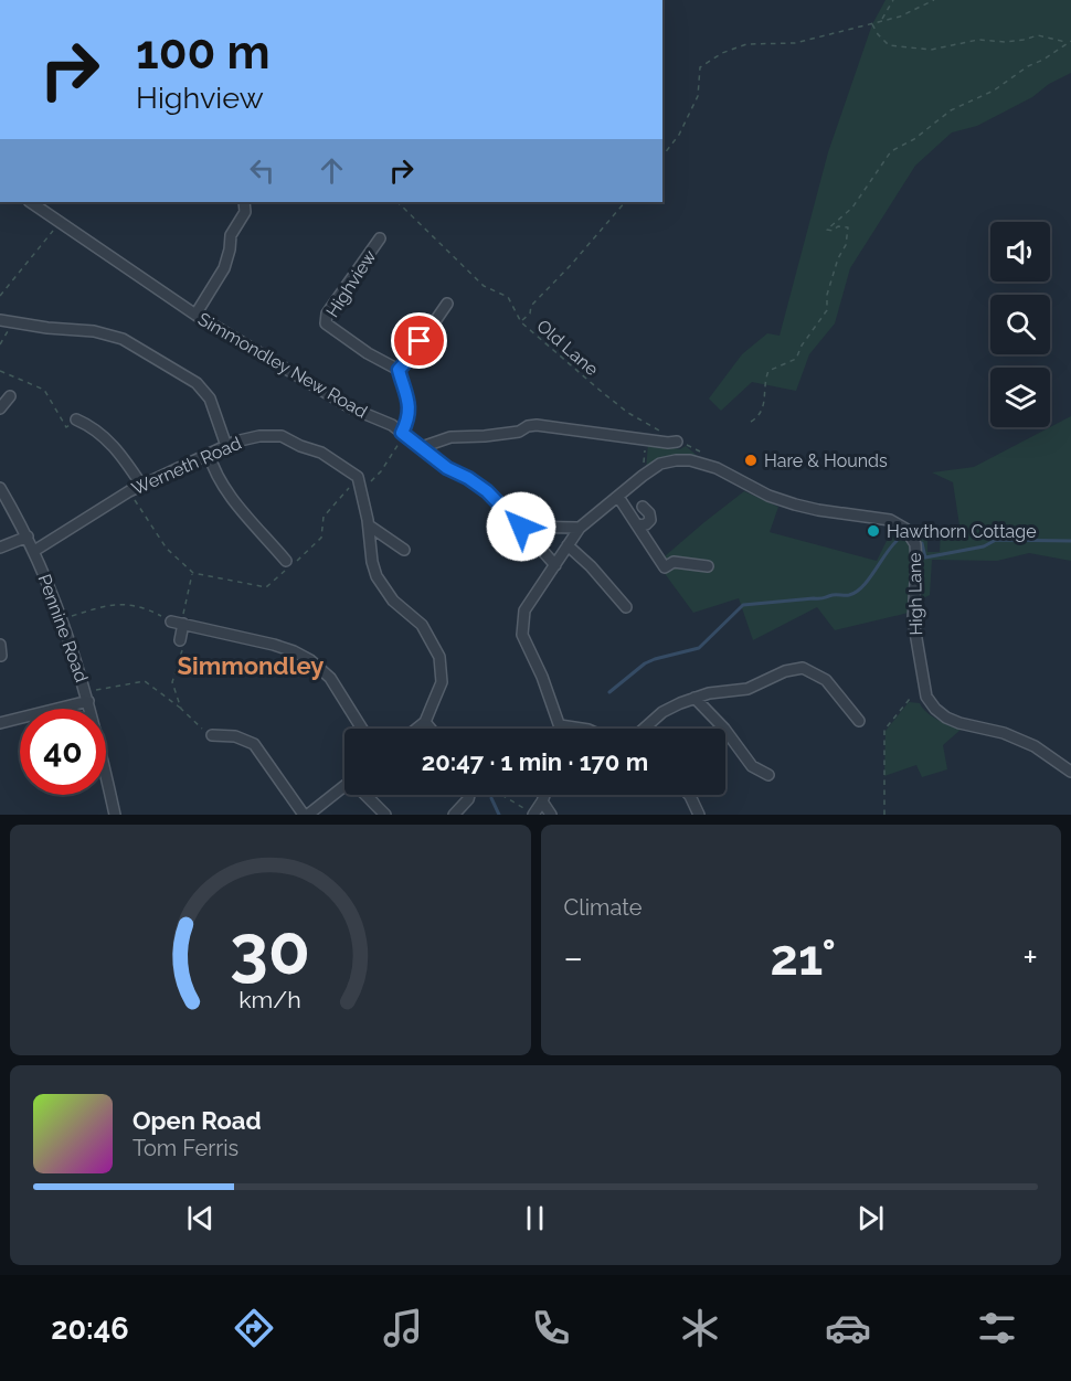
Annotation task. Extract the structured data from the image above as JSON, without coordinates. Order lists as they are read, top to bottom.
{
  "streets": {
    "street": [
      "Highview",
      "Simmondley New Road",
      "Werneth Road",
      "High Lane",
      "Pennine Road"
    ],
    "path": ["Old Lane"]
  },
  "crossings": [
    ["Simmondley New Road", "High Lane"],
    ["Werneth Road", "Pennine Road"]
  ],
  "districts": ["Simmondley"],
  "places": ["Hare & Hounds", "Hawthorn Cottage"],
  "page": {
    "turn": ["100 m", "Highview"],
    "limit": "40",
    "trip": "20:47 · 1 min · 170 m",
    "tile": "Climate",
    "heat": ["−", "21°", "+"],
    "song": ["Open Road", "Tom Ferris"],
    "tabs": "20:46",
    "gauge": ["30", "km/h"]
  }
}
